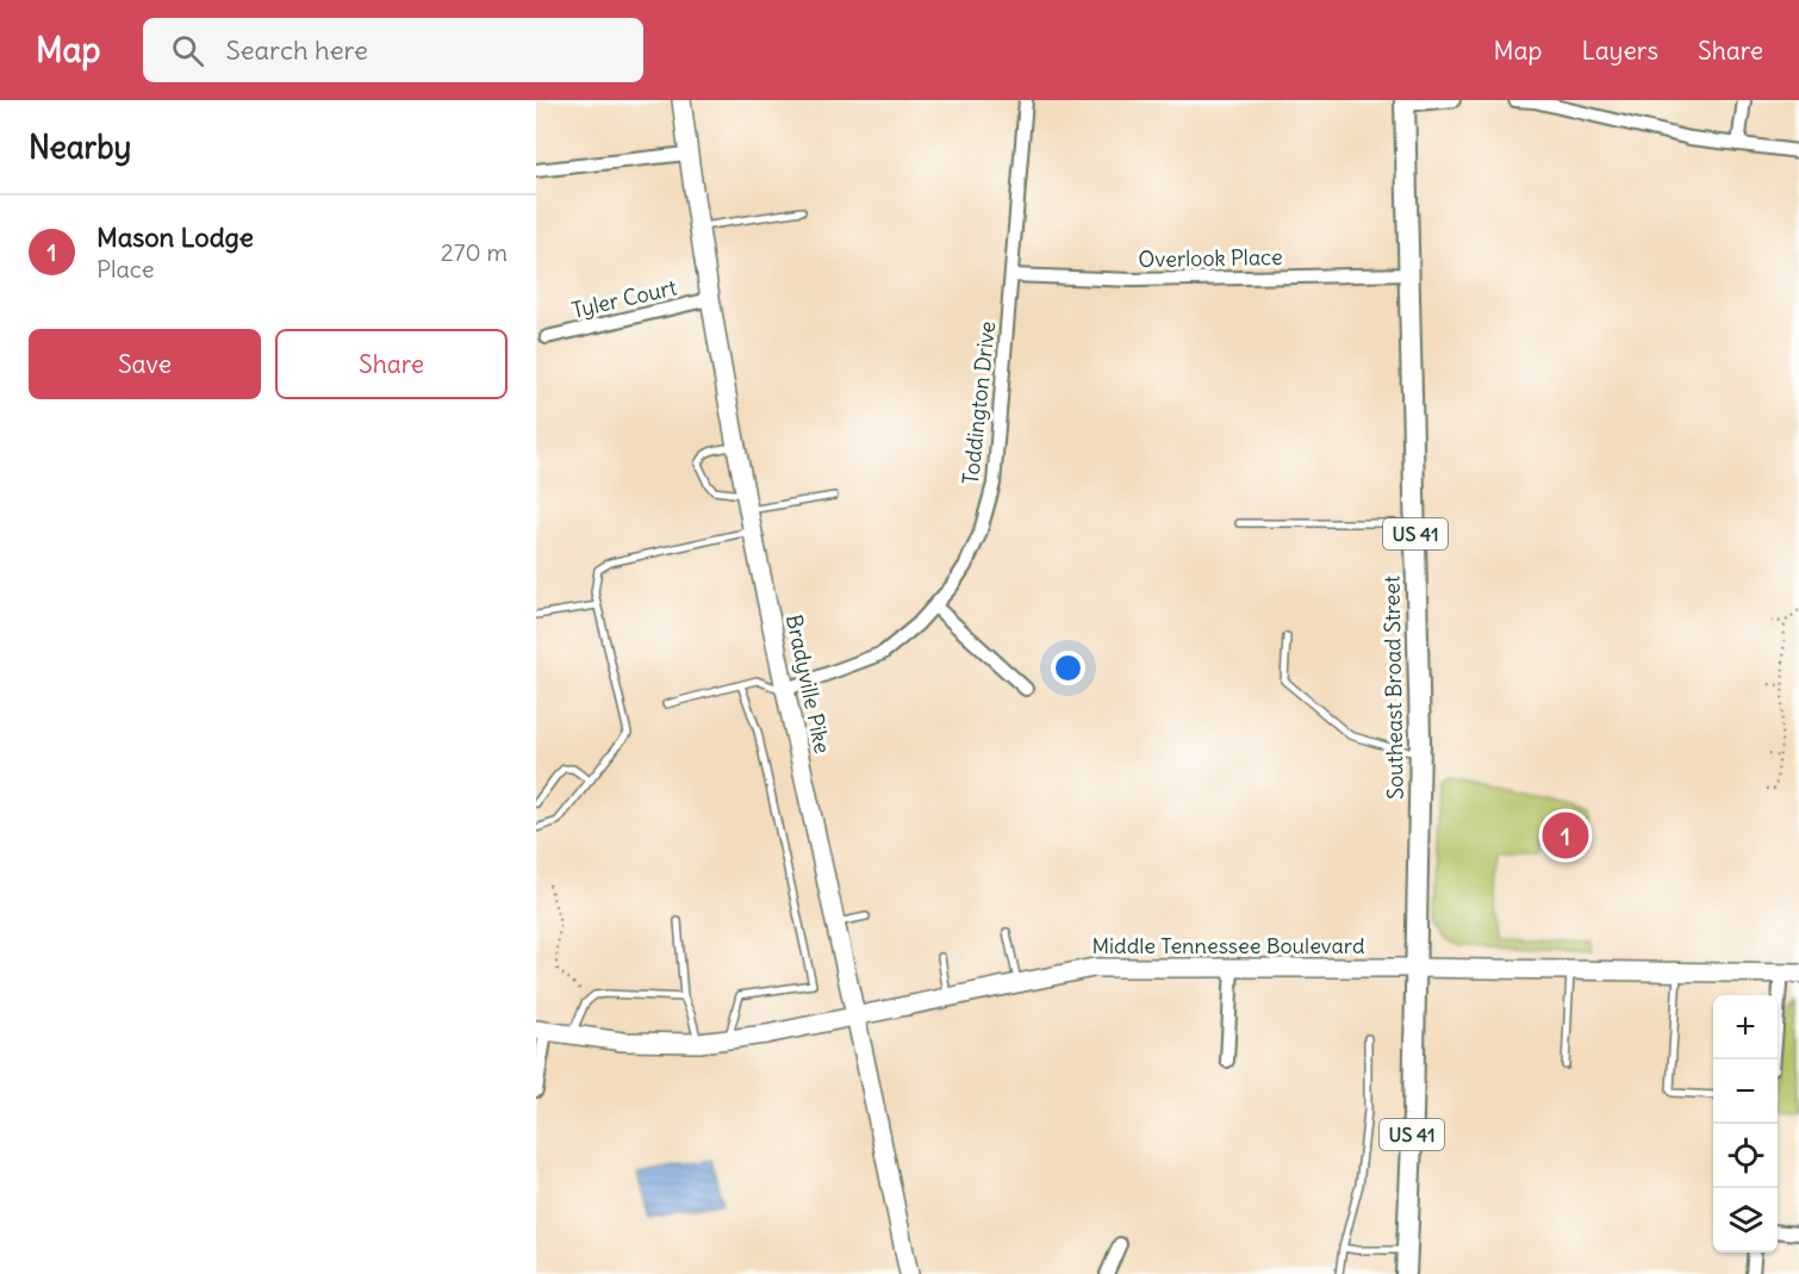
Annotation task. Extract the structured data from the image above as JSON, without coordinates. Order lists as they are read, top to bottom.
{
  "streets": {
    "main road": [
      "US 41",
      "Bradyville Pike",
      "Southeast Broad Street",
      "Middle Tennessee Boulevard"
    ],
    "street": ["Overlook Place", "Tyler Court", "Toddington Drive"]
  },
  "crossings": [
    ["Overlook Place", "Toddington Drive"],
    ["Overlook Place", "Southeast Broad Street"],
    ["Tyler Court", "Bradyville Pike"],
    ["Toddington Drive", "Bradyville Pike"],
    ["Bradyville Pike", "Middle Tennessee Boulevard"],
    ["Southeast Broad Street", "Middle Tennessee Boulevard"]
  ],
  "page": {
    "header": "Map",
    "search": "Search here",
    "nav": ["Map", "Layers", "Share"],
    "heading": "Nearby",
    "list": [
      {
        "mark": "1",
        "name": "Mason Lodge",
        "note": "Place",
        "value": "270 m"
      }
    ],
    "buttons": ["Save", "Share"],
    "pins": "1",
    "map_buttons": ["+", "−"]
  }
}
